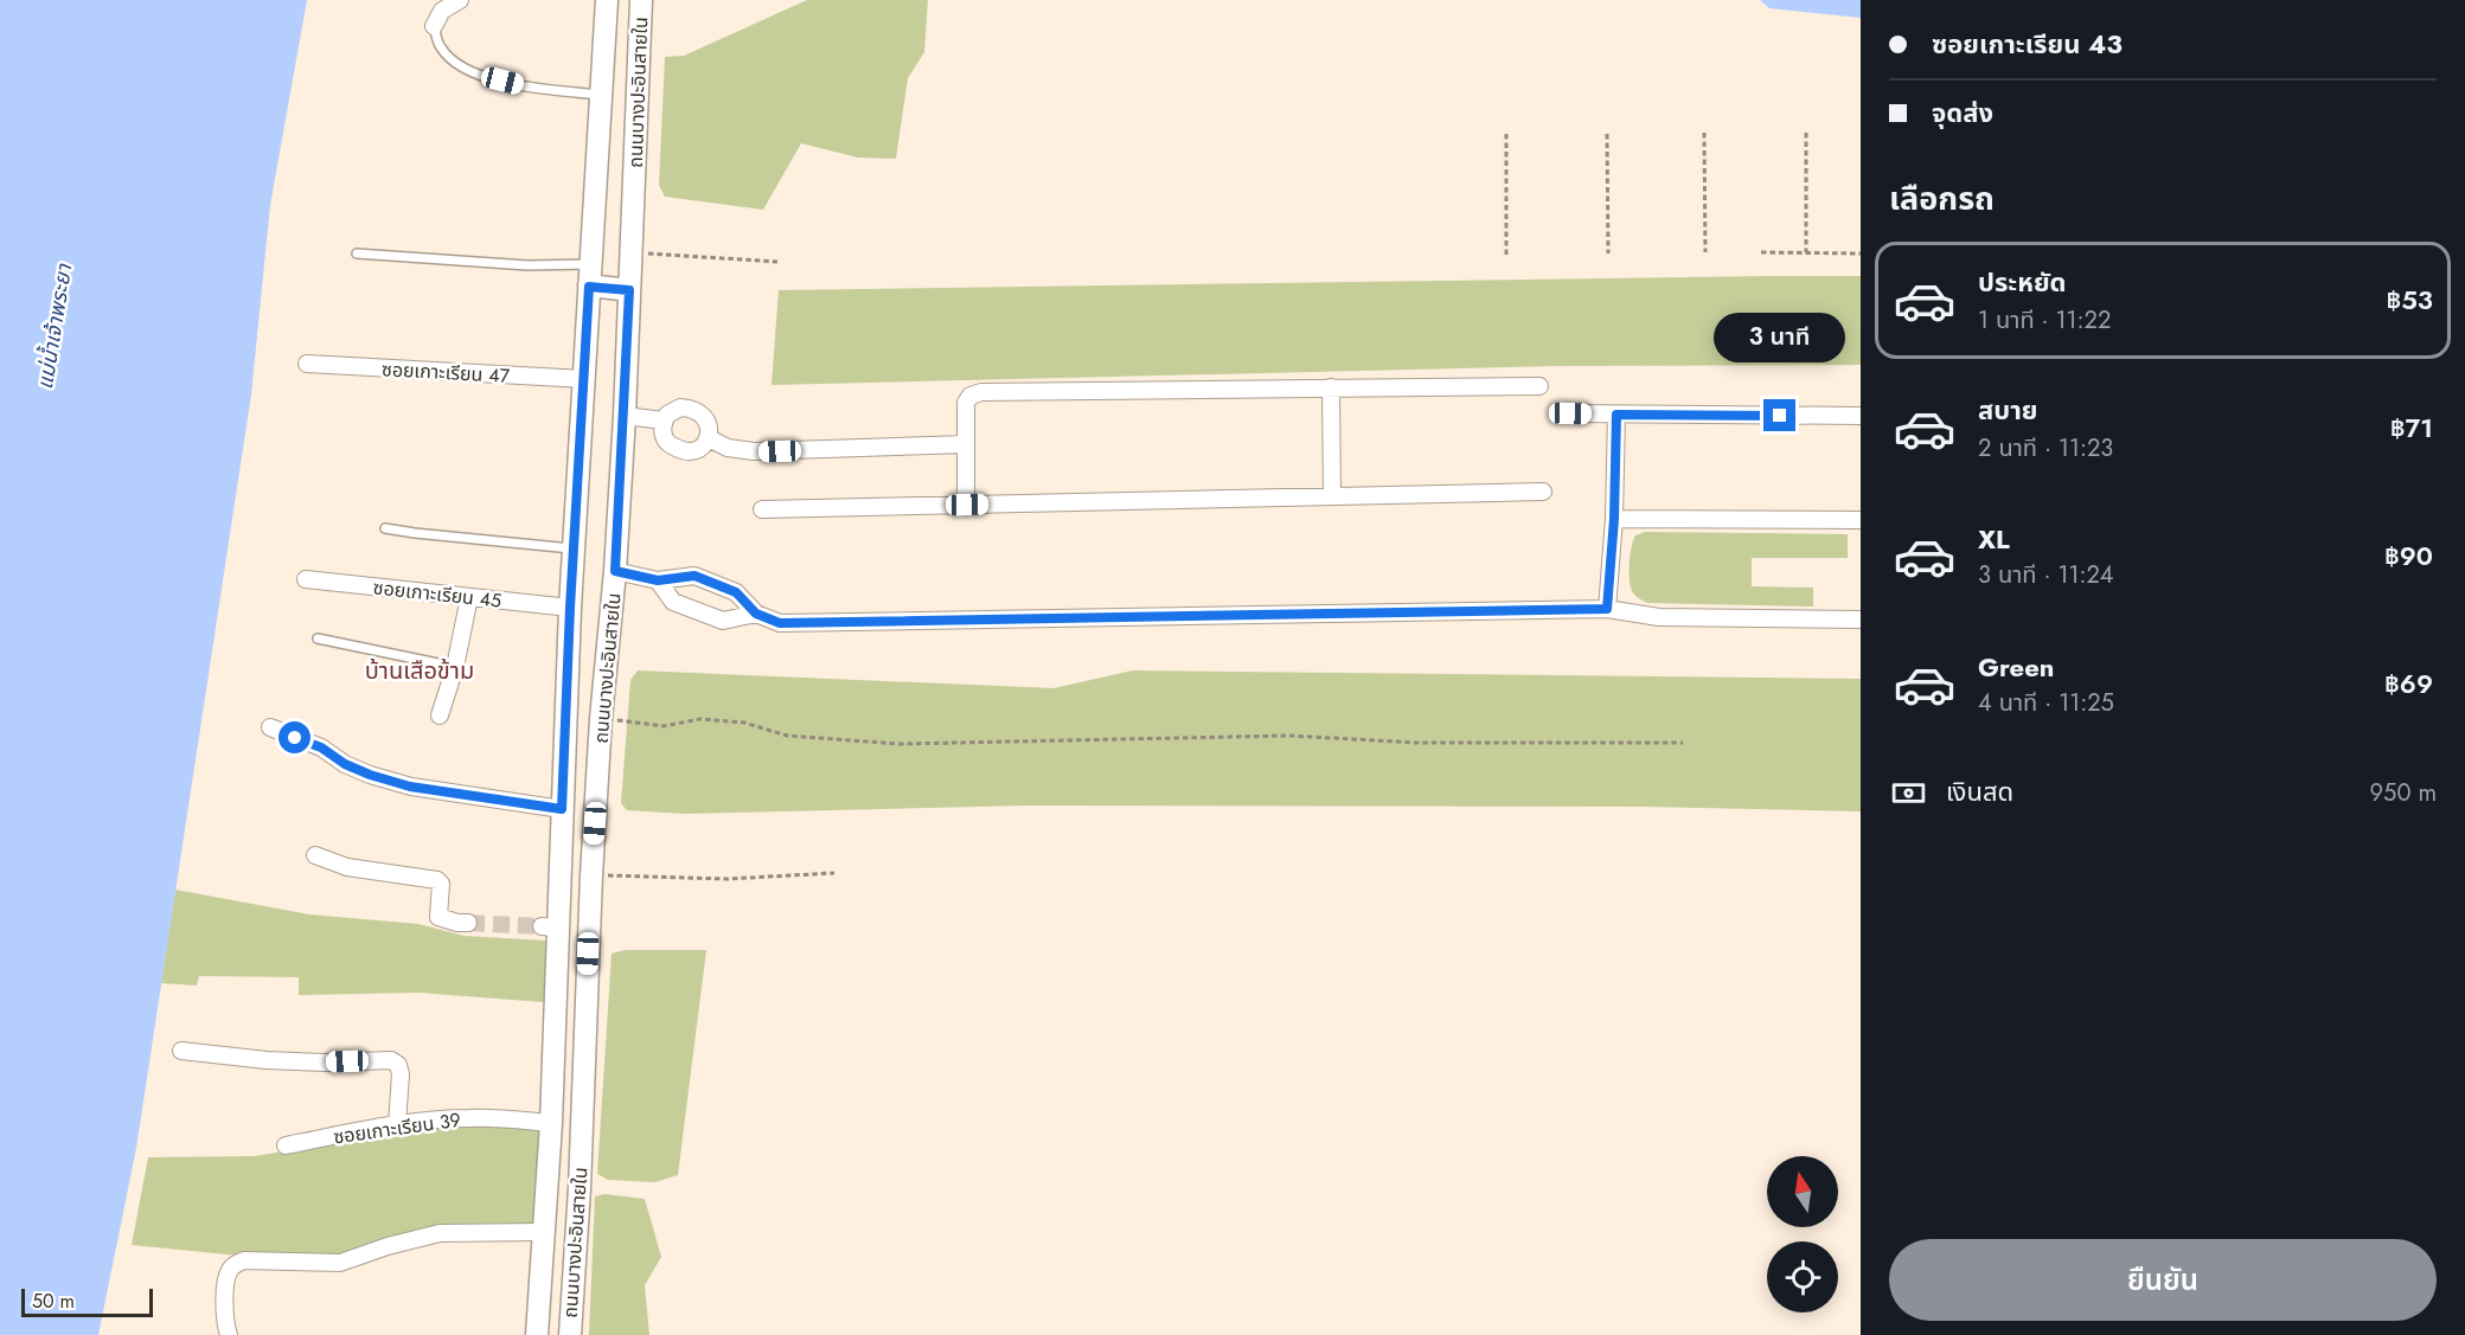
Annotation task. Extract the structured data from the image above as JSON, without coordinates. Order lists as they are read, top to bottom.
{
  "streets": {
    "main road": ["ถนนบางปะอินสายใน"],
    "street": ["ซอยเกาะเรียน 47", "ซอยเกาะเรียน 45", "ซอยเกาะเรียน 39"]
  },
  "crossings": [
    ["ถนนบางปะอินสายใน", "ซอยเกาะเรียน 47"],
    ["ถนนบางปะอินสายใน", "ซอยเกาะเรียน 45"],
    ["ถนนบางปะอินสายใน", "ซอยเกาะเรียน 39"]
  ],
  "districts": ["บ้านเสือข้าม"],
  "water": ["แม่น้ำเจ้าพระยา"],
  "scale_bar": "50 m",
  "north": "top",
  "page": {
    "banner": ["ซอยเกาะเรียน 43", "จุดส่ง"],
    "heading": "เลือกรถ",
    "list": [
      {
        "name": "ประหยัด",
        "note": "1 นาที · 11:22",
        "value": "฿53"
      },
      {
        "name": "สบาย",
        "note": "2 นาที · 11:23",
        "value": "฿71"
      },
      {
        "name": "XL",
        "note": "3 นาที · 11:24",
        "value": "฿90"
      },
      {
        "name": "Green",
        "note": "4 นาที · 11:25",
        "value": "฿69"
      }
    ],
    "bubble": "3 นาที",
    "pay": ["เงินสด", "950 m"],
    "buttons": "ยืนยัน",
    "scale": "50 m"
  }
}
